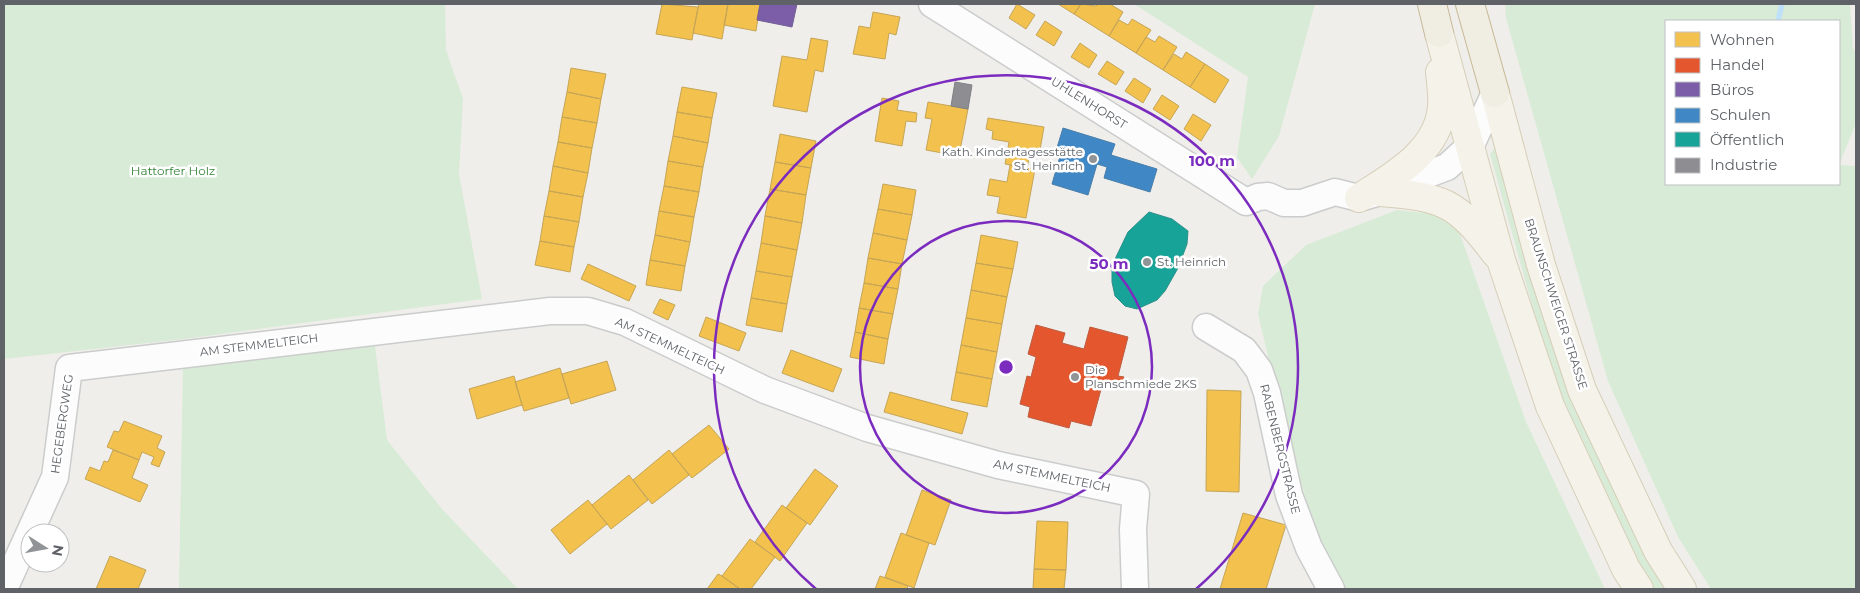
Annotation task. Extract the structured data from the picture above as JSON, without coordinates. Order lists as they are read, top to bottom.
{
  "streets": {
    "highway": ["BRAUNSCHWEIGER STRASSE"],
    "street": [
      "UHLENHORST",
      "AM STEMMELTEICH",
      "HEGEBERGWEG",
      "RABENBERGSTRASSE"
    ]
  },
  "crossings": [
    ["AM STEMMELTEICH", "HEGEBERGWEG"]
  ],
  "parks": ["Hattorfer Holz"],
  "places": ["Kath. Kindertagesstätte St. Heinrich", "St. Heinrich", "Die Planschmiede 2KS"],
  "legend": [
    "Wohnen",
    "Handel",
    "Büros",
    "Schulen",
    "Öffentlich",
    "Industrie"
  ],
  "north": "right",
  "rings": ["100 m", "50 m"]
}
